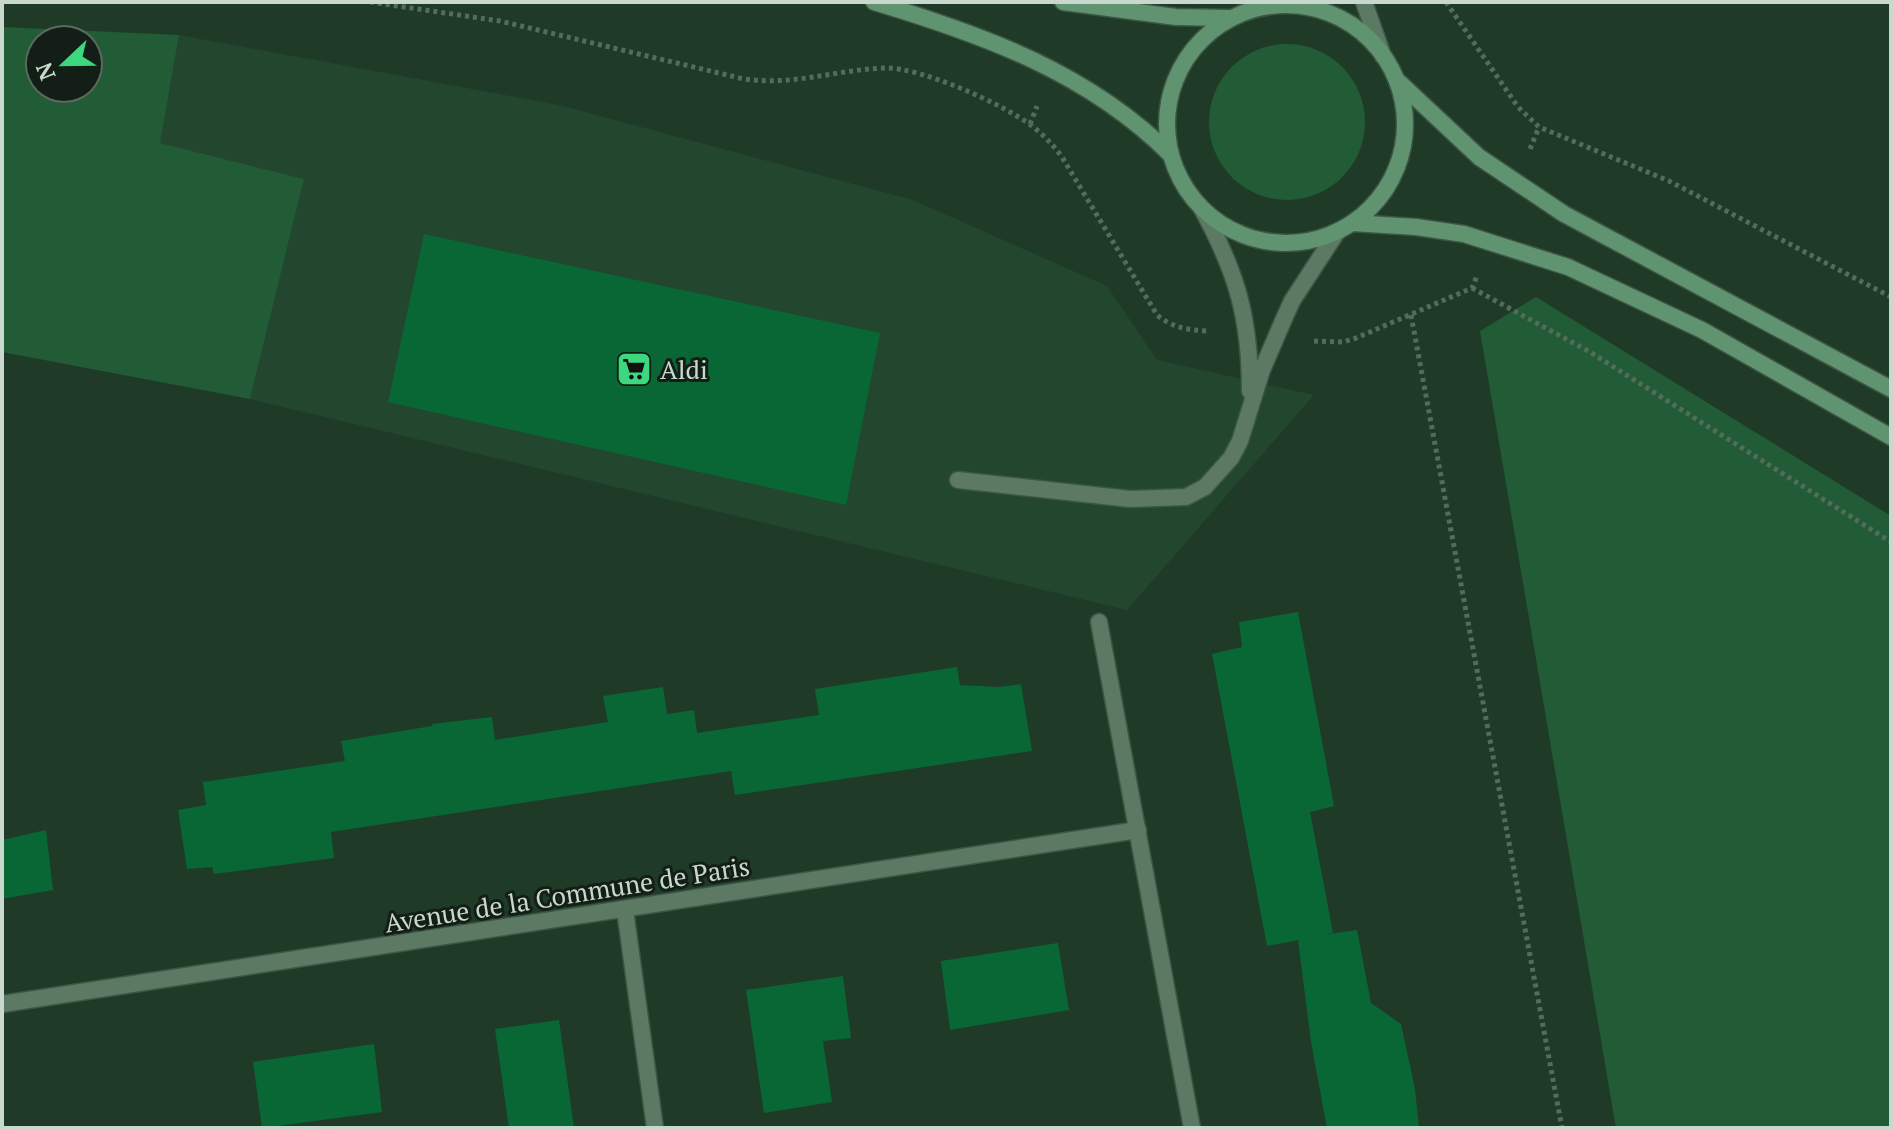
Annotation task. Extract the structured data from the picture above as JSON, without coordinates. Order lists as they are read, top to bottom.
{
  "streets": {
    "street": ["Avenue de la Commune de Paris"]
  },
  "places": {
    "supermarket": ["Aldi"]
  },
  "north": "left"
}
